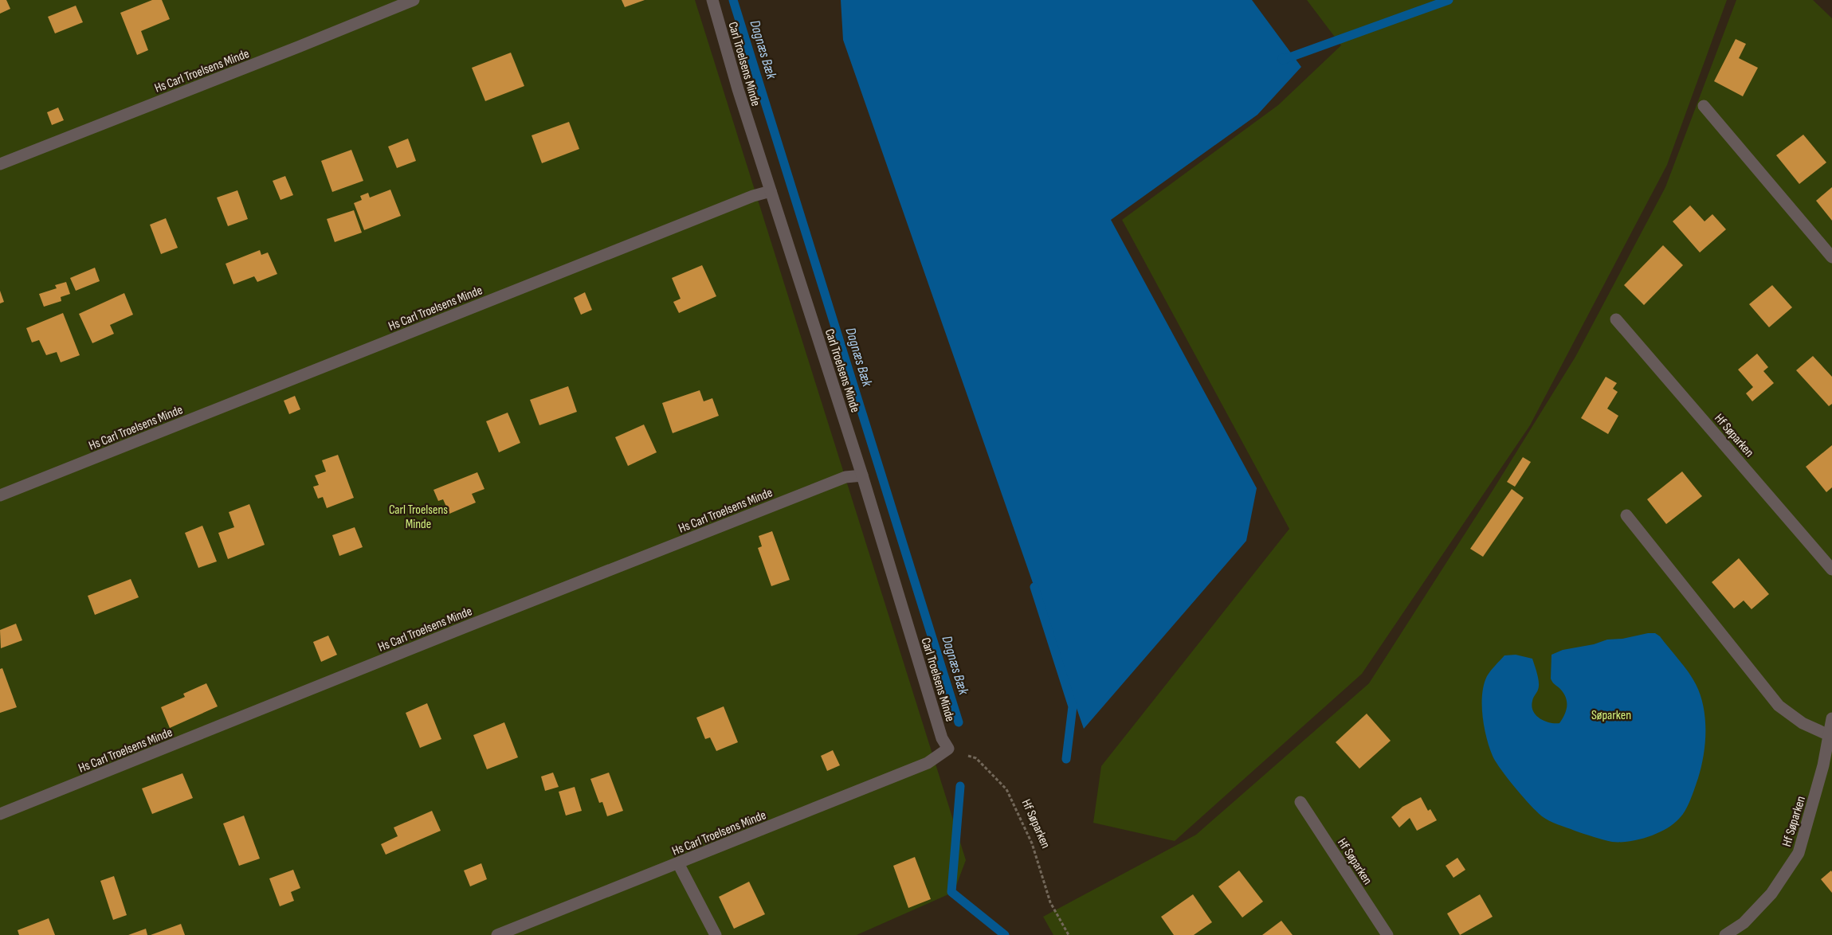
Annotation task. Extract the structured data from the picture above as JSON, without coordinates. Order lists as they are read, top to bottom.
{
  "streets": {
    "lane": ["Carl Troelsens Minde", "Hs Carl Troelsens Minde", "Hf Søparken"]
  },
  "crossings": [
    ["Carl Troelsens Minde", "Hs Carl Troelsens Minde"],
    ["Carl Troelsens Minde", "Hf Søparken"],
    ["Hs Carl Troelsens Minde", "Hf Søparken"]
  ],
  "water": ["Dagnæs Bæk"],
  "parks": ["Carl Troelsens Minde", "Søparken"]
}
